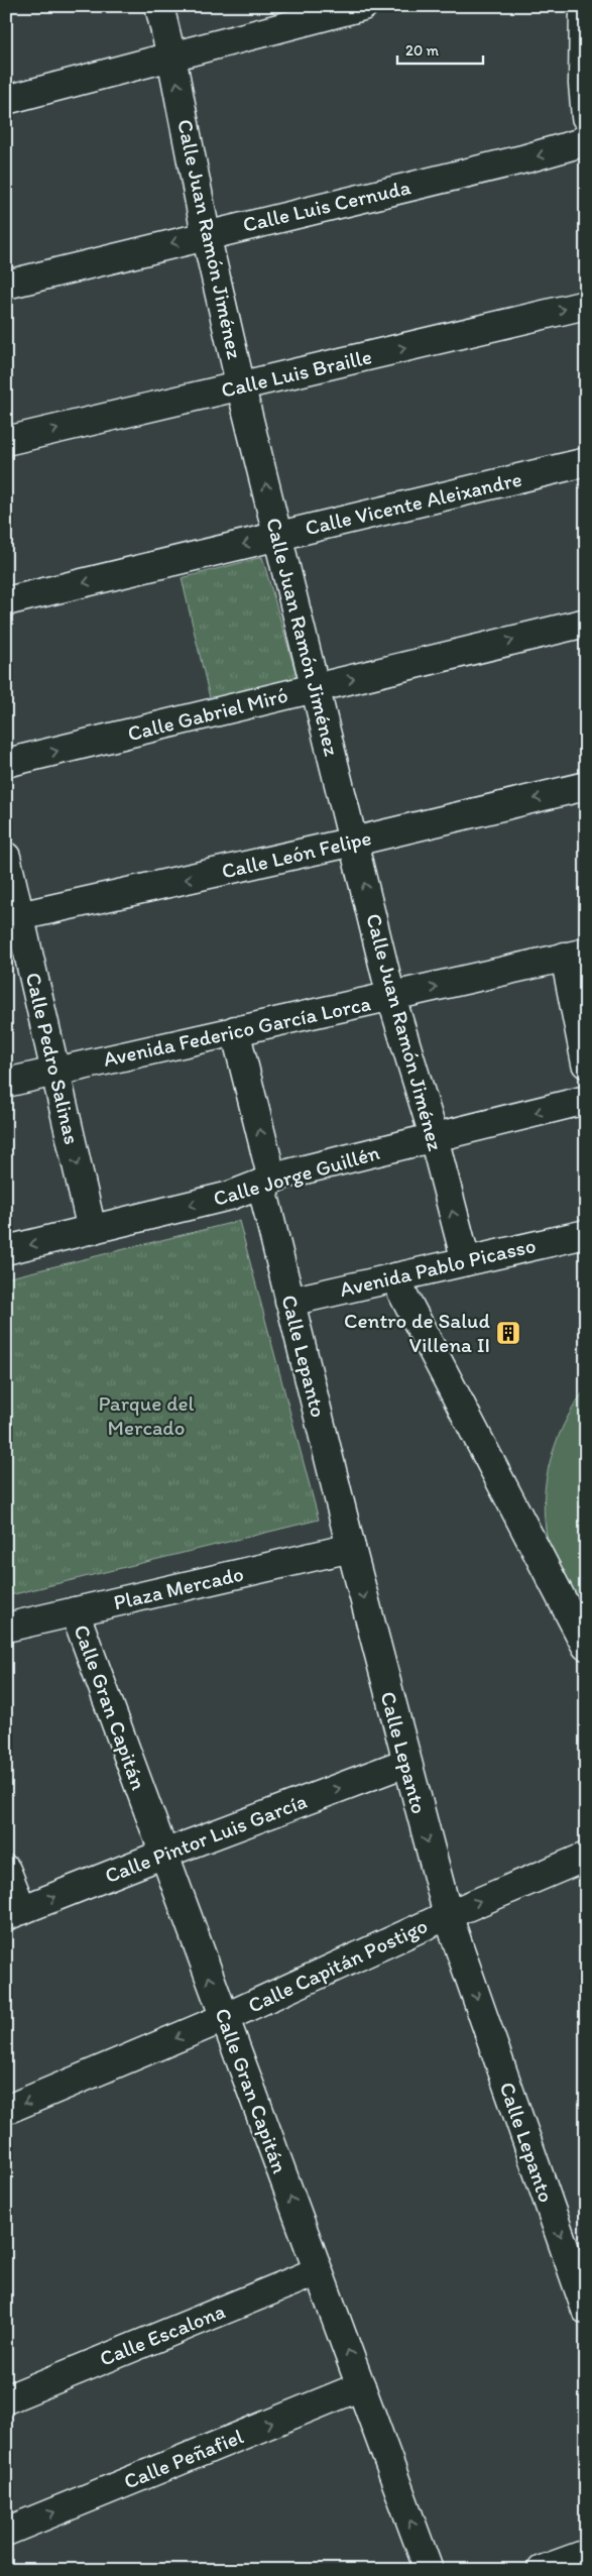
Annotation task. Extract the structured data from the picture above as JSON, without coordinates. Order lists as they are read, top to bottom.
{
  "streets": {
    "street": [
      "Calle Luis Cernuda",
      "Calle Juan Ramón Jiménez",
      "Calle Luis Braille",
      "Calle Vicente Aleixandre",
      "Calle Gabriel Miró",
      "Calle León Felipe",
      "Avenida Federico García Lorca",
      "Calle Pedro Salinas",
      "Calle Jorge Guillén",
      "Avenida Pablo Picasso",
      "Calle Lepanto",
      "Plaza Mercado",
      "Calle Gran Capitán",
      "Calle Pintor Luis García",
      "Calle Capitán Postigo",
      "Calle Escalona",
      "Calle Peñafiel"
    ]
  },
  "crossings": [
    ["Calle Luis Cernuda", "Calle Juan Ramón Jiménez"],
    ["Calle Juan Ramón Jiménez", "Calle Luis Braille"],
    ["Calle Juan Ramón Jiménez", "Calle Vicente Aleixandre"],
    ["Calle Juan Ramón Jiménez", "Calle Gabriel Miró"],
    ["Calle Juan Ramón Jiménez", "Calle León Felipe"],
    ["Calle Juan Ramón Jiménez", "Avenida Federico García Lorca"],
    ["Calle Juan Ramón Jiménez", "Calle Jorge Guillén"],
    ["Calle Juan Ramón Jiménez", "Avenida Pablo Picasso"],
    ["Calle León Felipe", "Calle Pedro Salinas"],
    ["Avenida Federico García Lorca", "Calle Pedro Salinas"],
    ["Avenida Federico García Lorca", "Calle Lepanto"],
    ["Calle Pedro Salinas", "Calle Jorge Guillén"],
    ["Calle Jorge Guillén", "Calle Lepanto"],
    ["Avenida Pablo Picasso", "Calle Lepanto"],
    ["Calle Lepanto", "Plaza Mercado"],
    ["Calle Lepanto", "Calle Pintor Luis García"],
    ["Calle Lepanto", "Calle Capitán Postigo"],
    ["Plaza Mercado", "Calle Gran Capitán"],
    ["Calle Gran Capitán", "Calle Pintor Luis García"],
    ["Calle Gran Capitán", "Calle Capitán Postigo"],
    ["Calle Gran Capitán", "Calle Escalona"],
    ["Calle Gran Capitán", "Calle Peñafiel"]
  ],
  "one_way": [
    "Calle Juan Ramón Jiménez",
    "Calle Luis Braille",
    "Calle Vicente Aleixandre",
    "Calle Gabriel Miró",
    "Calle León Felipe",
    "Calle Pedro Salinas",
    "Calle Jorge Guillén",
    "Calle Gran Capitán",
    "Calle Pintor Luis García",
    "Calle Peñafiel"
  ],
  "parks": ["Parque del Mercado"],
  "places": {
    "building": ["Centro de Salud Villena II"]
  },
  "scale_bar": "20 m"
}
